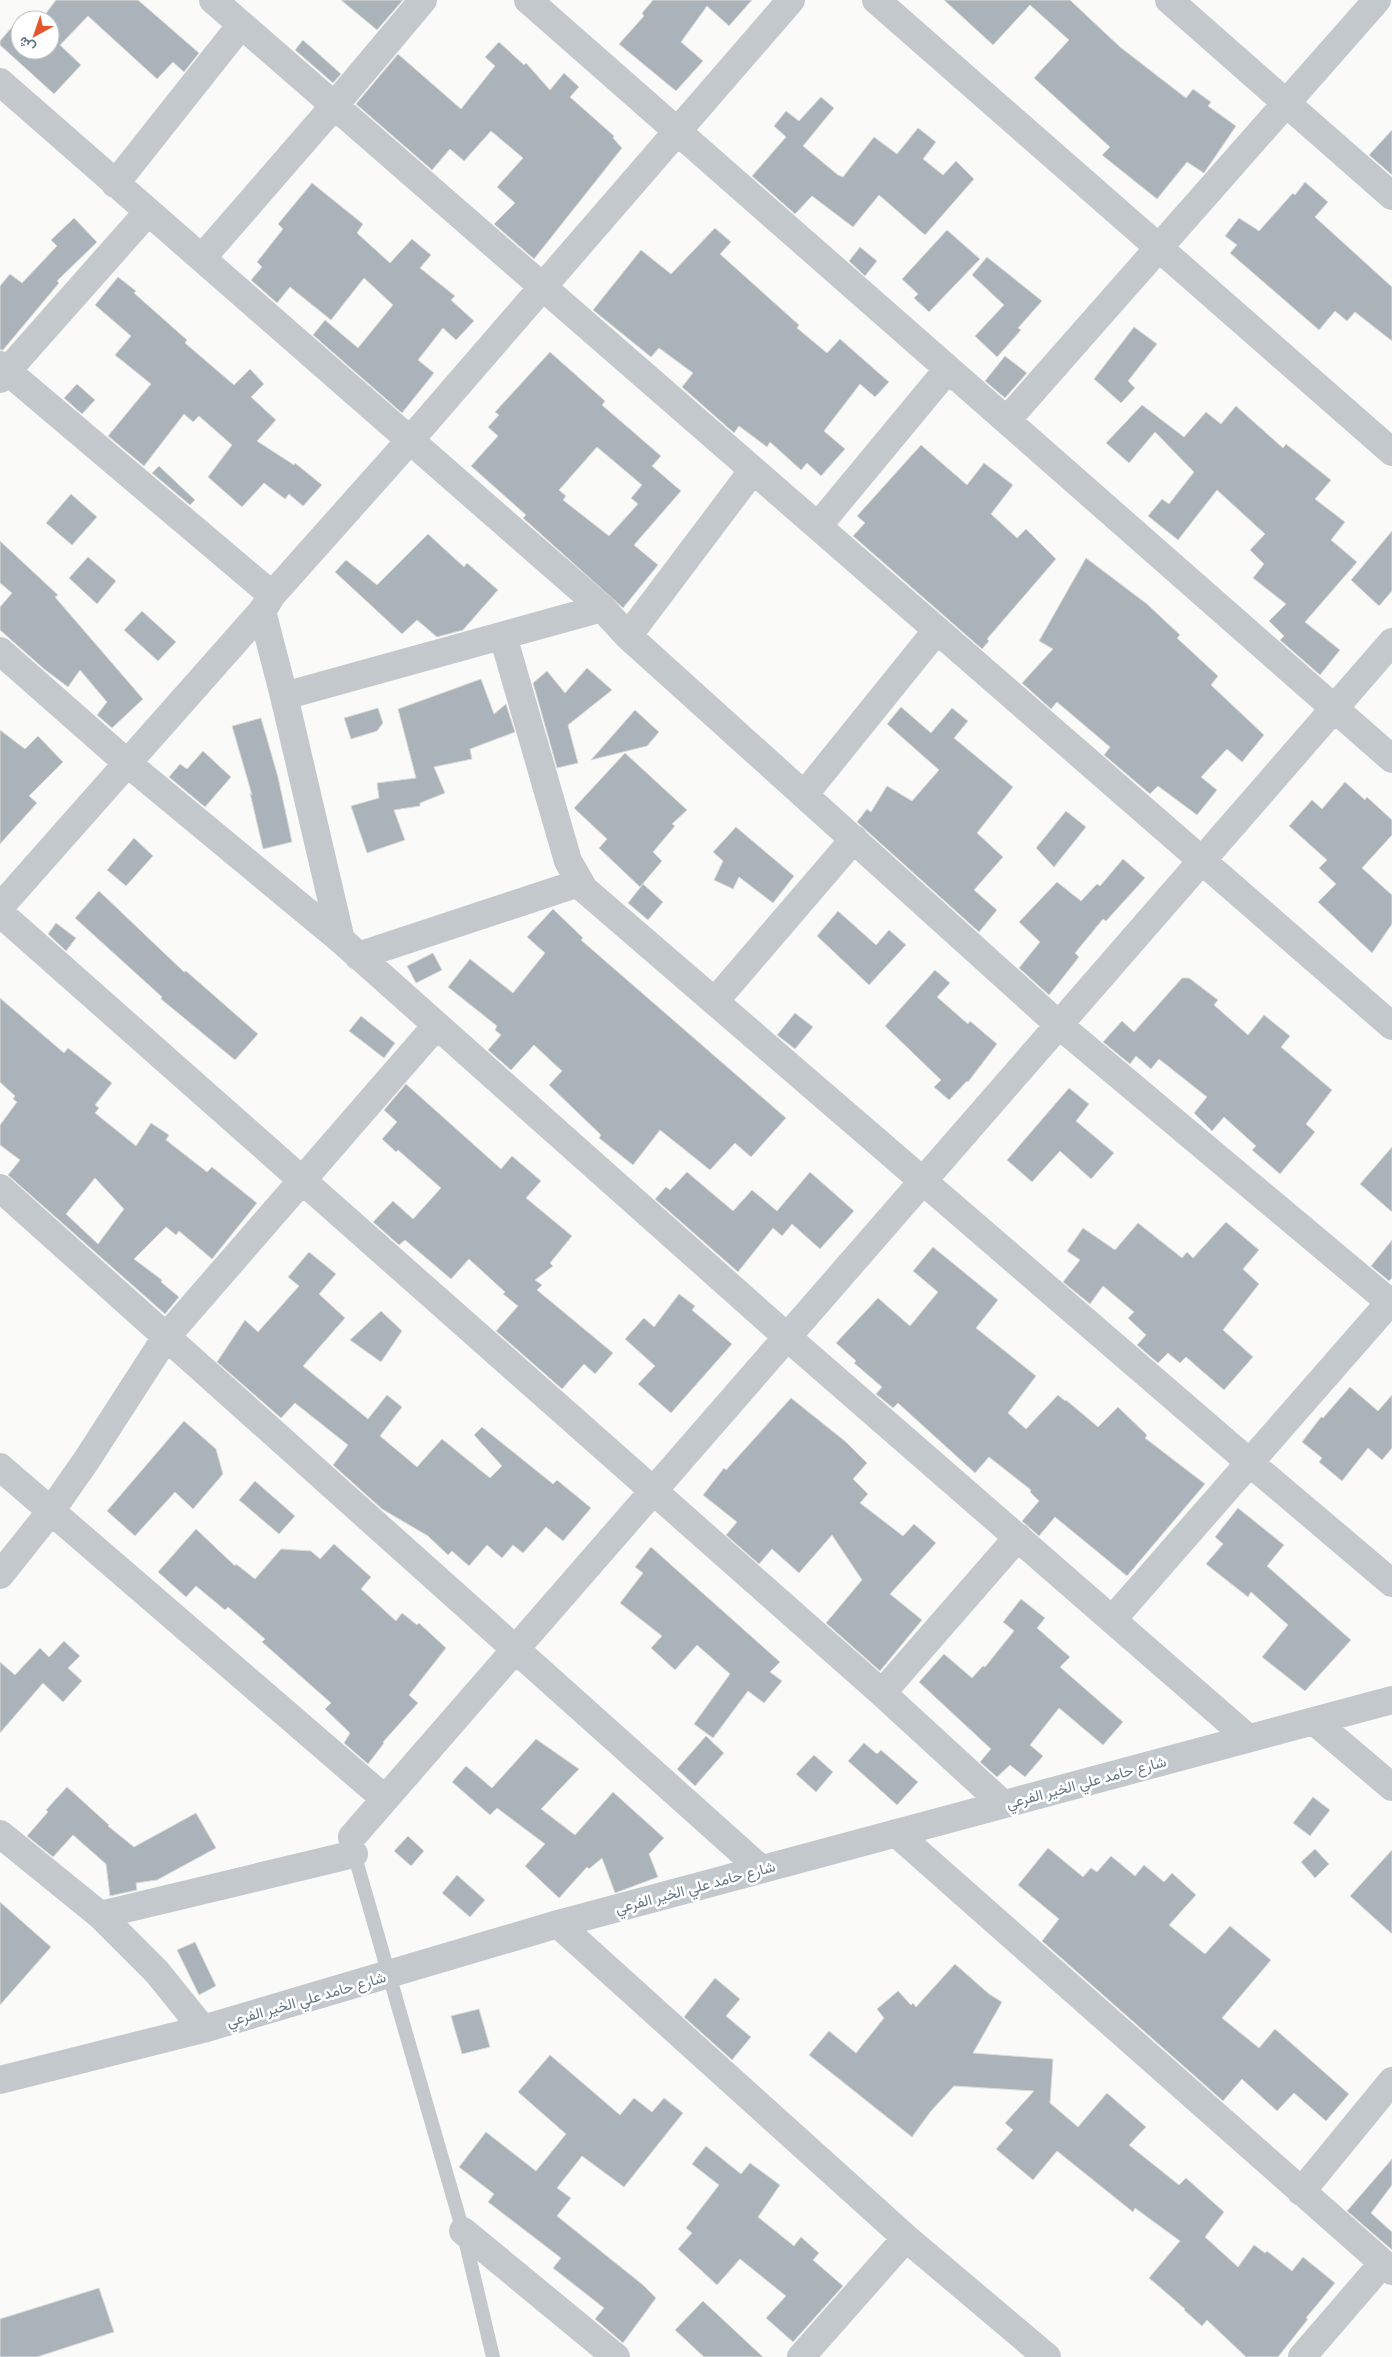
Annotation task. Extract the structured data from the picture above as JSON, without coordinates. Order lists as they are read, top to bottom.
{
  "streets": {
    "street": ["شارع حامد علي الخير الفرعي"]
  },
  "north": "bottom left"
}
